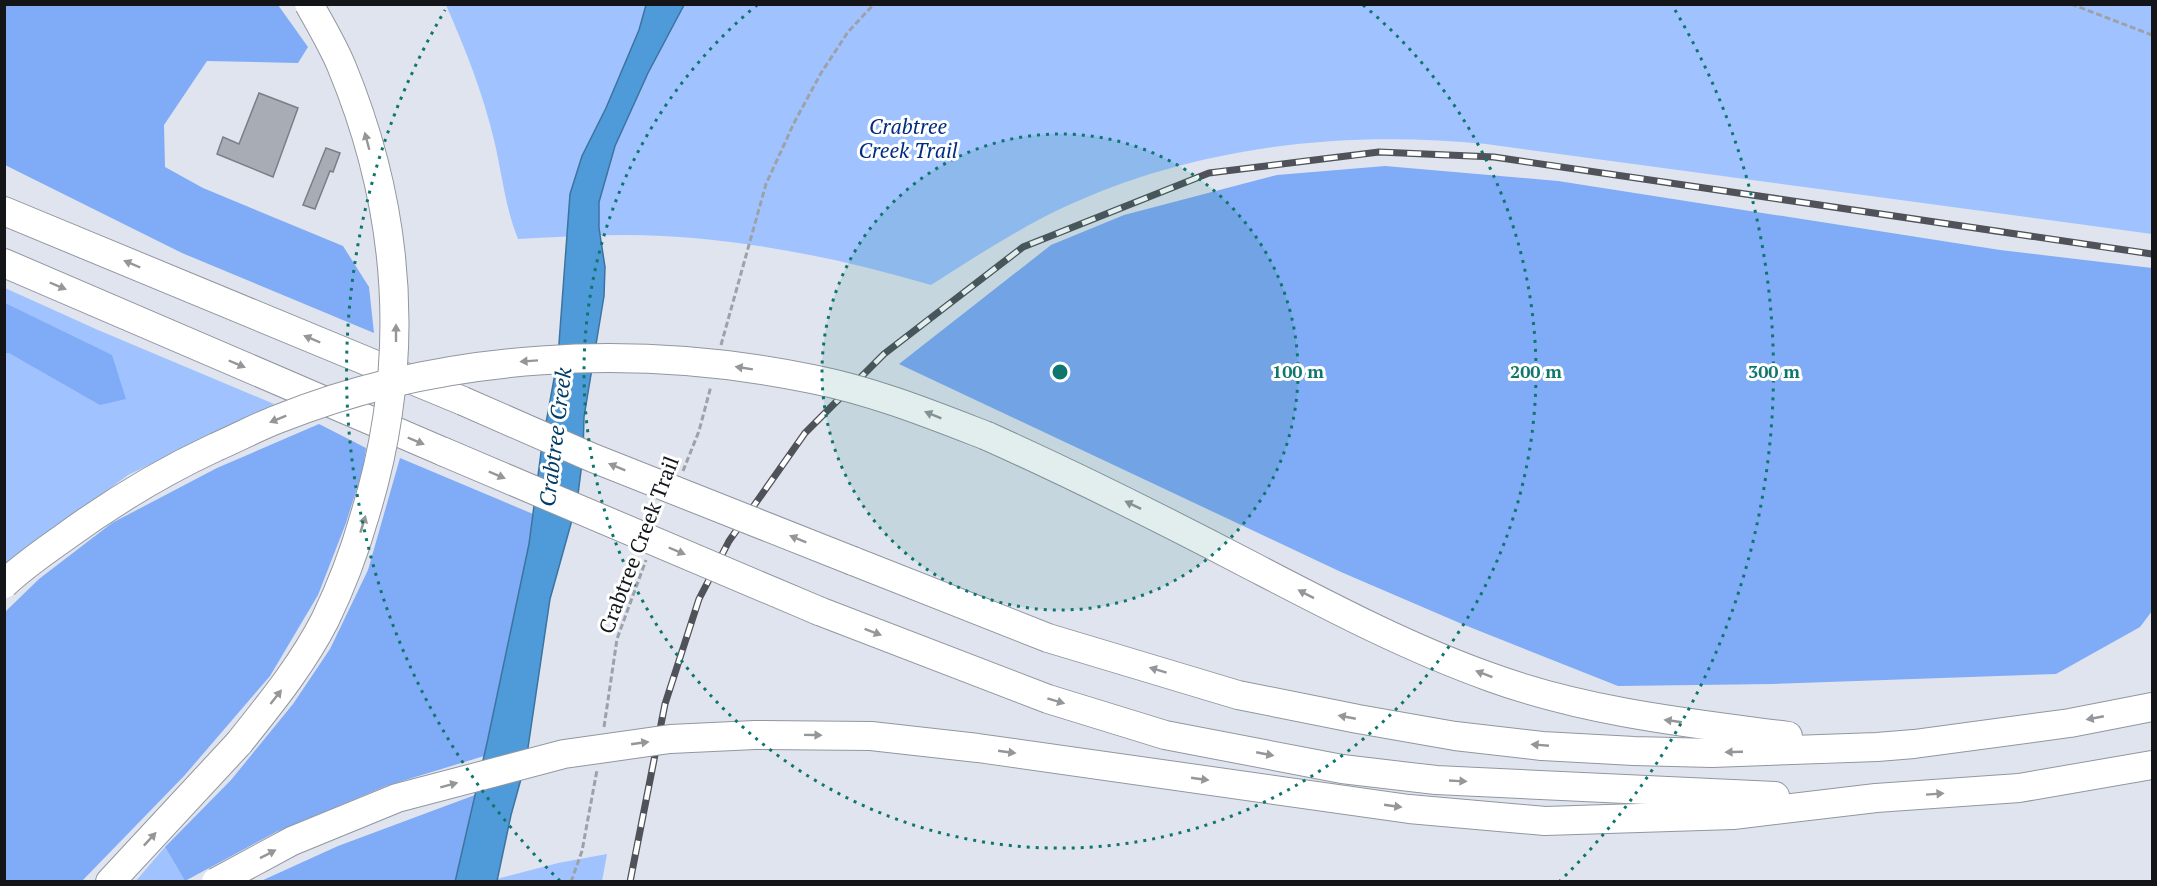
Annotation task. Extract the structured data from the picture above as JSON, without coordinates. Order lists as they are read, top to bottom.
{
  "streets": {
    "path": ["Crabtree Creek Trail"]
  },
  "water": ["Crabtree Creek"],
  "parks": ["Crabtree Creek Trail"],
  "rings": ["100 m", "200 m", "300 m"]
}
